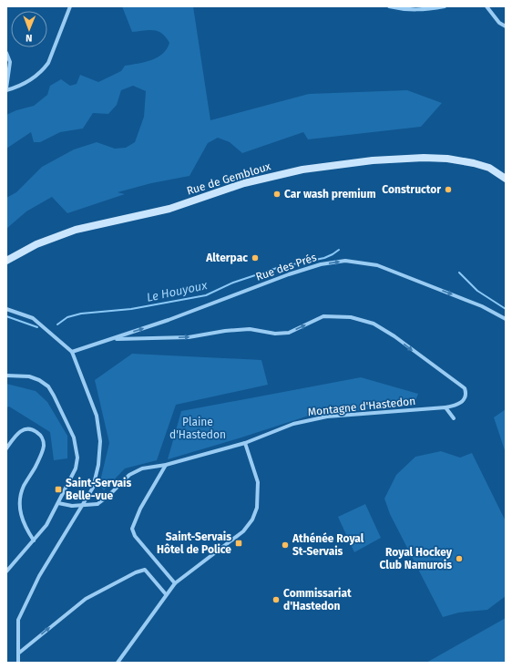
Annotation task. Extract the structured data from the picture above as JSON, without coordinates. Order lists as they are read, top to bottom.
{
  "streets": {
    "main road": ["Rue de Gembloux"],
    "street": ["Rue des Prés", "Montagne d'Hastedon"]
  },
  "crossings": [
    ["Rue des Prés", "Montagne d'Hastedon"]
  ],
  "one_way": ["Rue des Prés", "Montagne d'Hastedon"],
  "water": ["Le Houyoux"],
  "parks": ["Plaine d'Hastedon"],
  "places": {
    "other": [
      "Constructor",
      "Car wash premium",
      "Alterpac",
      "Athénée Royal St-Servais",
      "Royal Hockey Club Namurois",
      "Commissariat d'Hastedon"
    ],
    "transit": ["Saint-Servais Belle-vue", "Saint-Servais Hôtel de Police"]
  },
  "north": "bottom"
}
